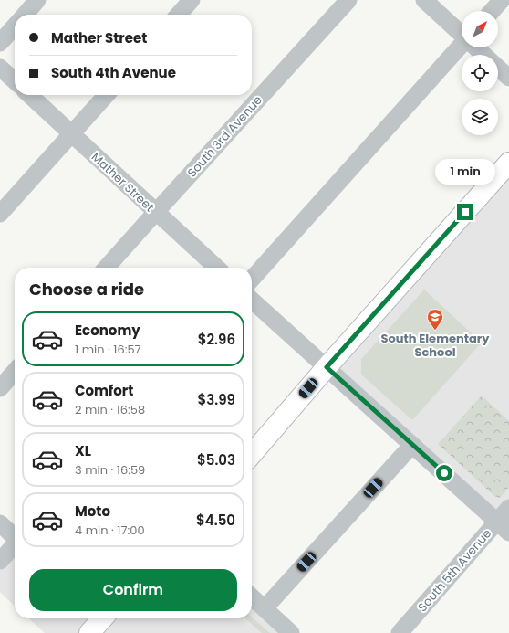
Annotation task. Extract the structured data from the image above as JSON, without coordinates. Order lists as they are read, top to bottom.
{
  "streets": {
    "street": ["South 3rd Avenue", "Mather Street", "South 5th Avenue"]
  },
  "crossings": [
    ["South 3rd Avenue", "Mather Street"]
  ],
  "places": {
    "school or university": ["South Elementary School"]
  },
  "north": "top right",
  "page": {
    "banner": ["Mather Street", "South 4th Avenue"],
    "bubble": "1 min",
    "heading": "Choose a ride",
    "list": [
      {
        "name": "Economy",
        "note": "1 min · 16:57",
        "value": "$2.96"
      },
      {
        "name": "Comfort",
        "note": "2 min · 16:58",
        "value": "$3.99"
      },
      {
        "name": "XL",
        "note": "3 min · 16:59",
        "value": "$5.03"
      },
      {
        "name": "Moto",
        "note": "4 min · 17:00",
        "value": "$4.50"
      }
    ],
    "buttons": "Confirm"
  }
}
